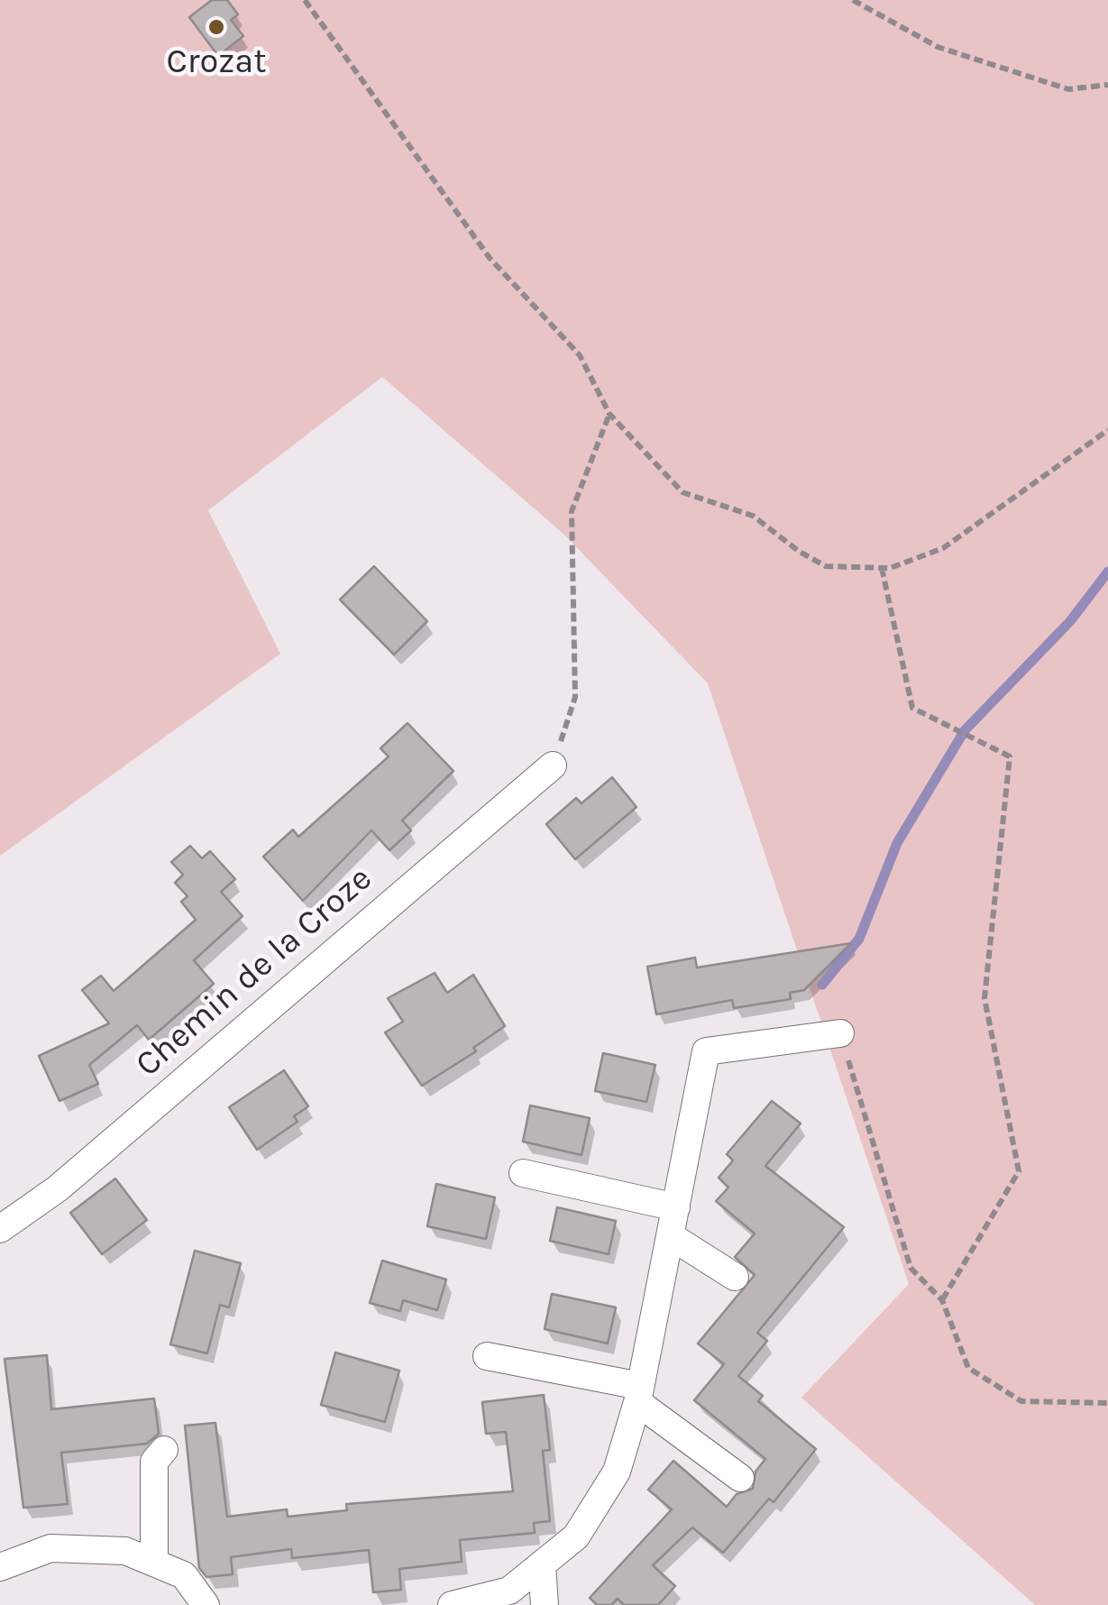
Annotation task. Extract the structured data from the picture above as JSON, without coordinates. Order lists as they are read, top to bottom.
{
  "streets": {
    "street": ["Chemin de la Croze"]
  },
  "places": ["Crozat"]
}
